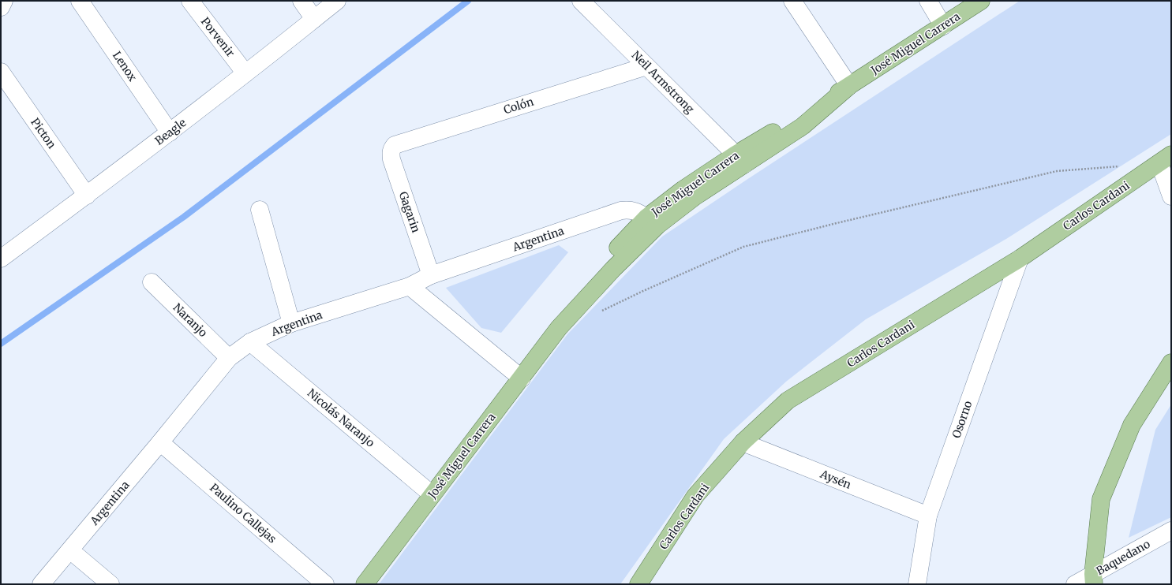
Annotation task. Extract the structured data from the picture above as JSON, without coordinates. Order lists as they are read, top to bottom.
{
  "streets": {
    "main road": ["José Miguel Carrera", "Carlos Cardani"],
    "street": [
      "Porvenir",
      "Lenox",
      "Neil Armstrong",
      "Colón",
      "Beagle",
      "Picton",
      "Gagarin",
      "Argentina",
      "Naranjo",
      "Nicolás Naranjo",
      "Osorno",
      "Aysén",
      "Paulino Callejas",
      "Baquedano"
    ]
  },
  "crossings": [
    ["Porvenir", "Beagle"],
    ["José Miguel Carrera", "Neil Armstrong"],
    ["José Miguel Carrera", "Argentina"],
    ["José Miguel Carrera", "Nicolás Naranjo"],
    ["Lenox", "Beagle"],
    ["Neil Armstrong", "Colón"],
    ["Colón", "Gagarin"],
    ["Beagle", "Picton"],
    ["Carlos Cardani", "Osorno"],
    ["Carlos Cardani", "Aysén"],
    ["Gagarin", "Argentina"],
    ["Argentina", "Naranjo"],
    ["Argentina", "Nicolás Naranjo"],
    ["Argentina", "Paulino Callejas"],
    ["Osorno", "Aysén"]
  ]
}
